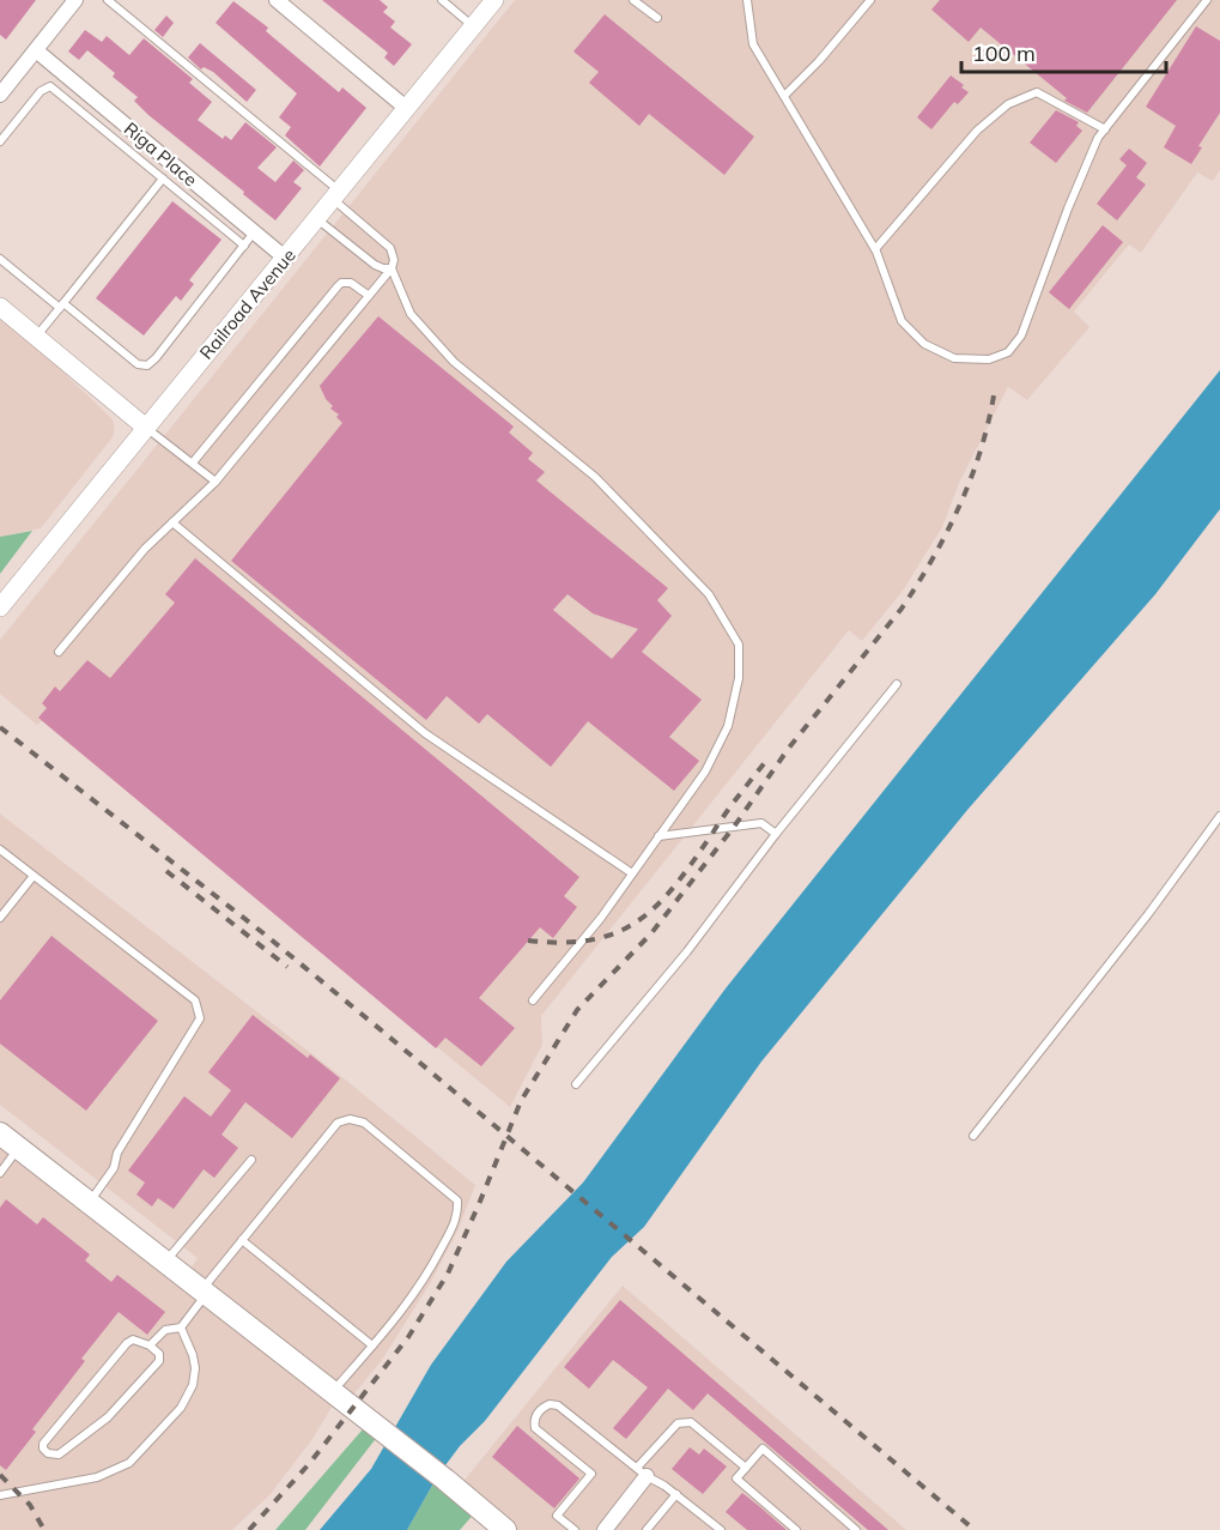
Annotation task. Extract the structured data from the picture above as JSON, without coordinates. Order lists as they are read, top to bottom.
{
  "streets": {
    "street": ["Riga Place", "Railroad Avenue"]
  },
  "crossings": [
    ["Riga Place", "Railroad Avenue"]
  ],
  "scale_bar": "100 m"
}
